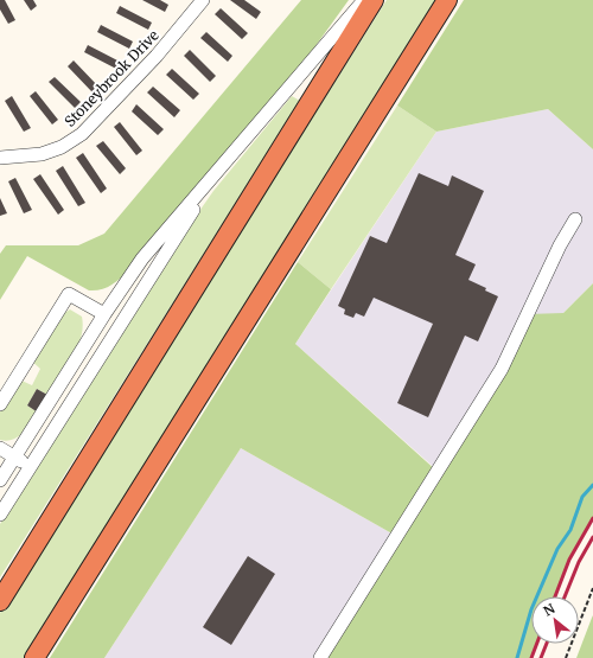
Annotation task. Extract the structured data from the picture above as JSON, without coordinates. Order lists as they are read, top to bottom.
{
  "streets": {
    "street": ["Stoneybrook Drive"]
  },
  "north": "top left"
}
